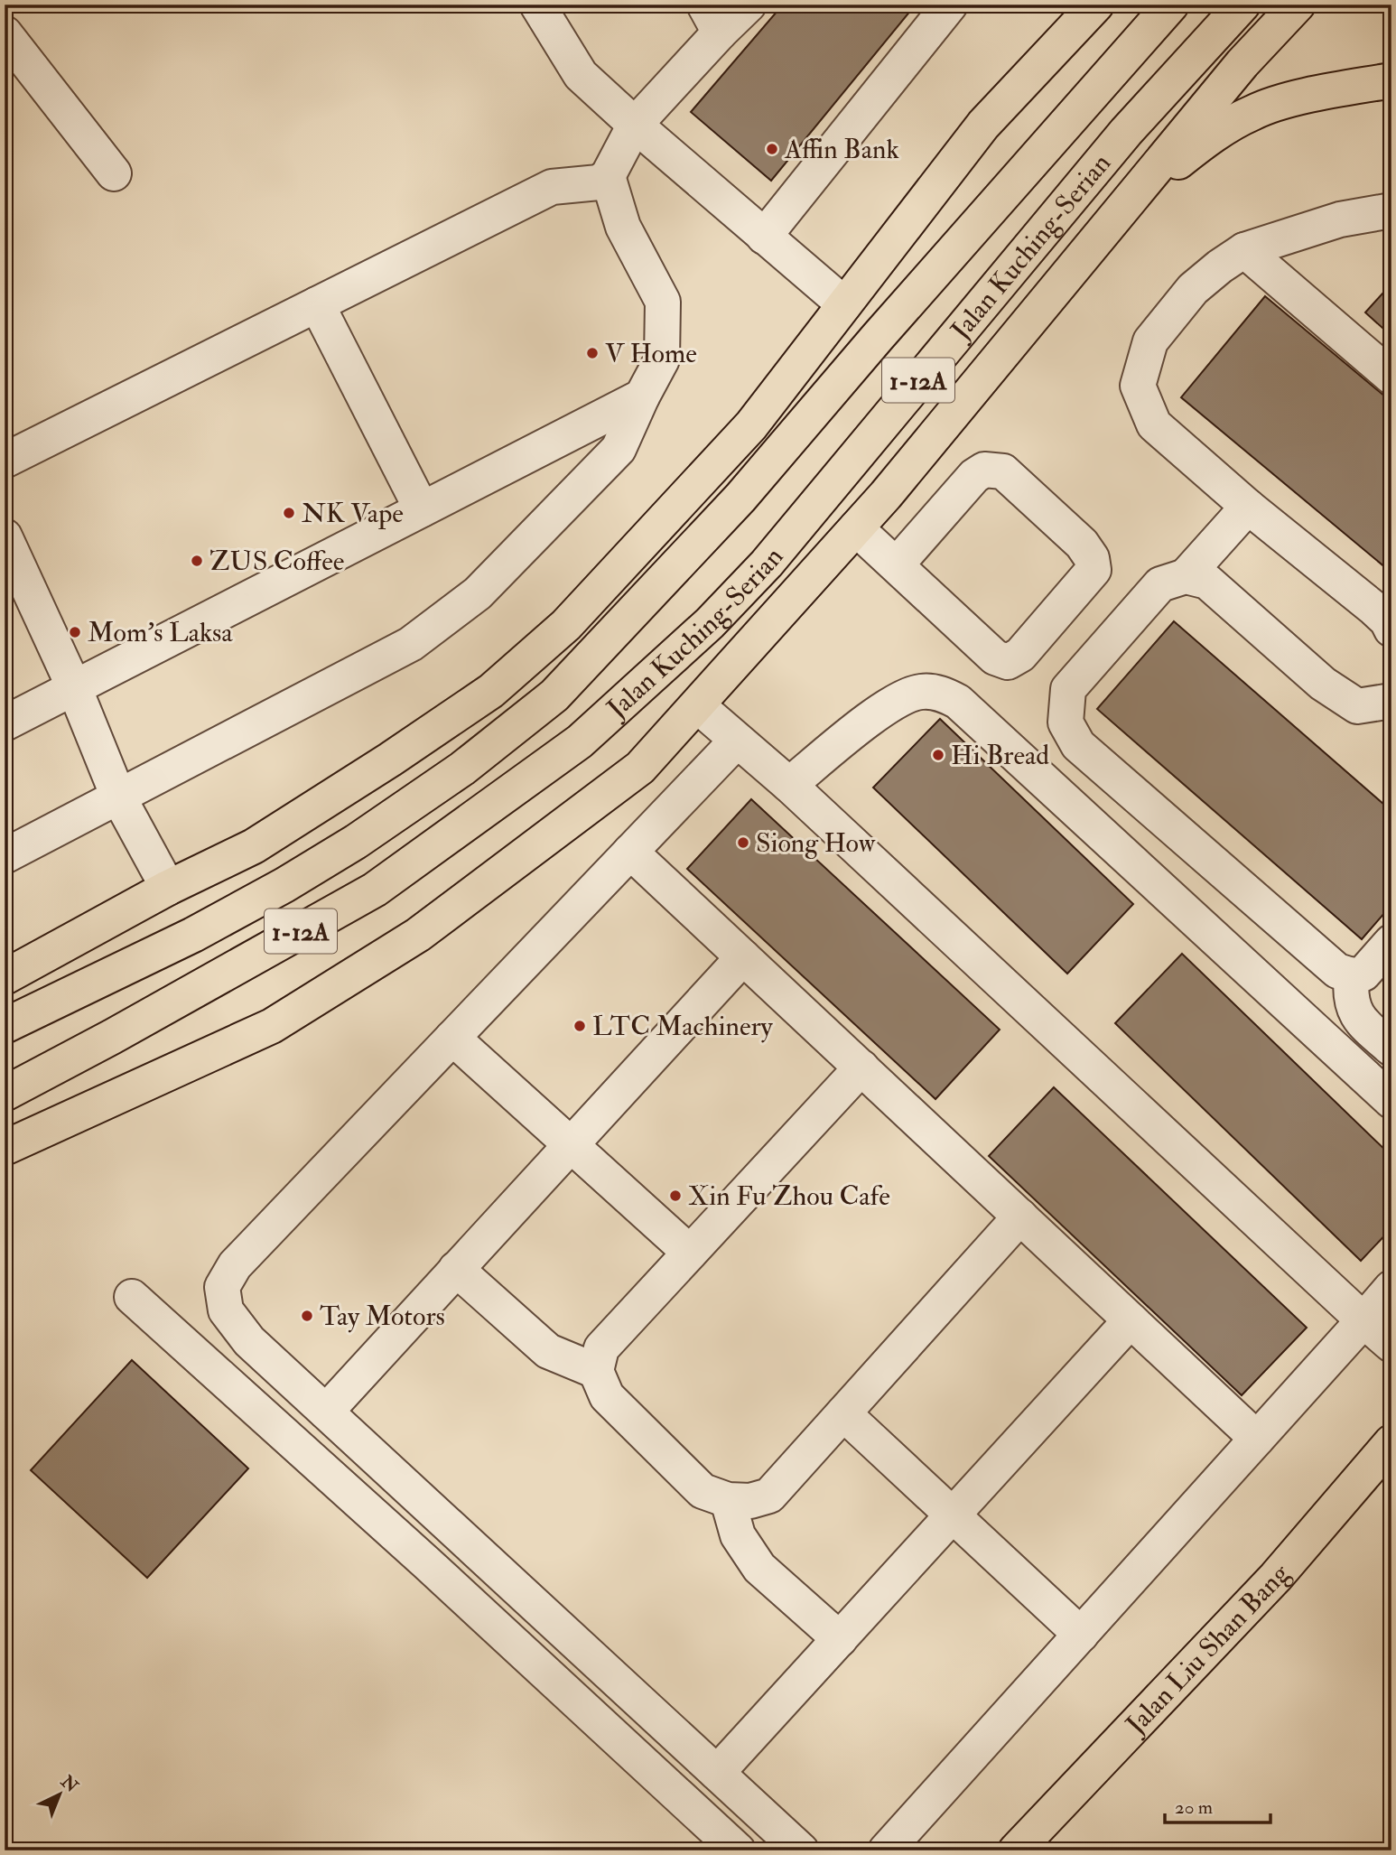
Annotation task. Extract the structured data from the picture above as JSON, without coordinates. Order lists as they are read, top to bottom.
{
  "streets": {
    "main road": ["Jalan Kuching-Serian", "1-12A", "Jalan Liu Shan Bang"]
  },
  "places": [
    "Affin Bank",
    "V Home",
    "NK Vape",
    "ZUS Coffee",
    "Mom's Laksa",
    "Hi Bread",
    "Siong How",
    "LTC Machinery",
    "Xin Fu Zhou Cafe",
    "Tay Motors"
  ],
  "scale_bar": "20 m",
  "north": "top right"
}
